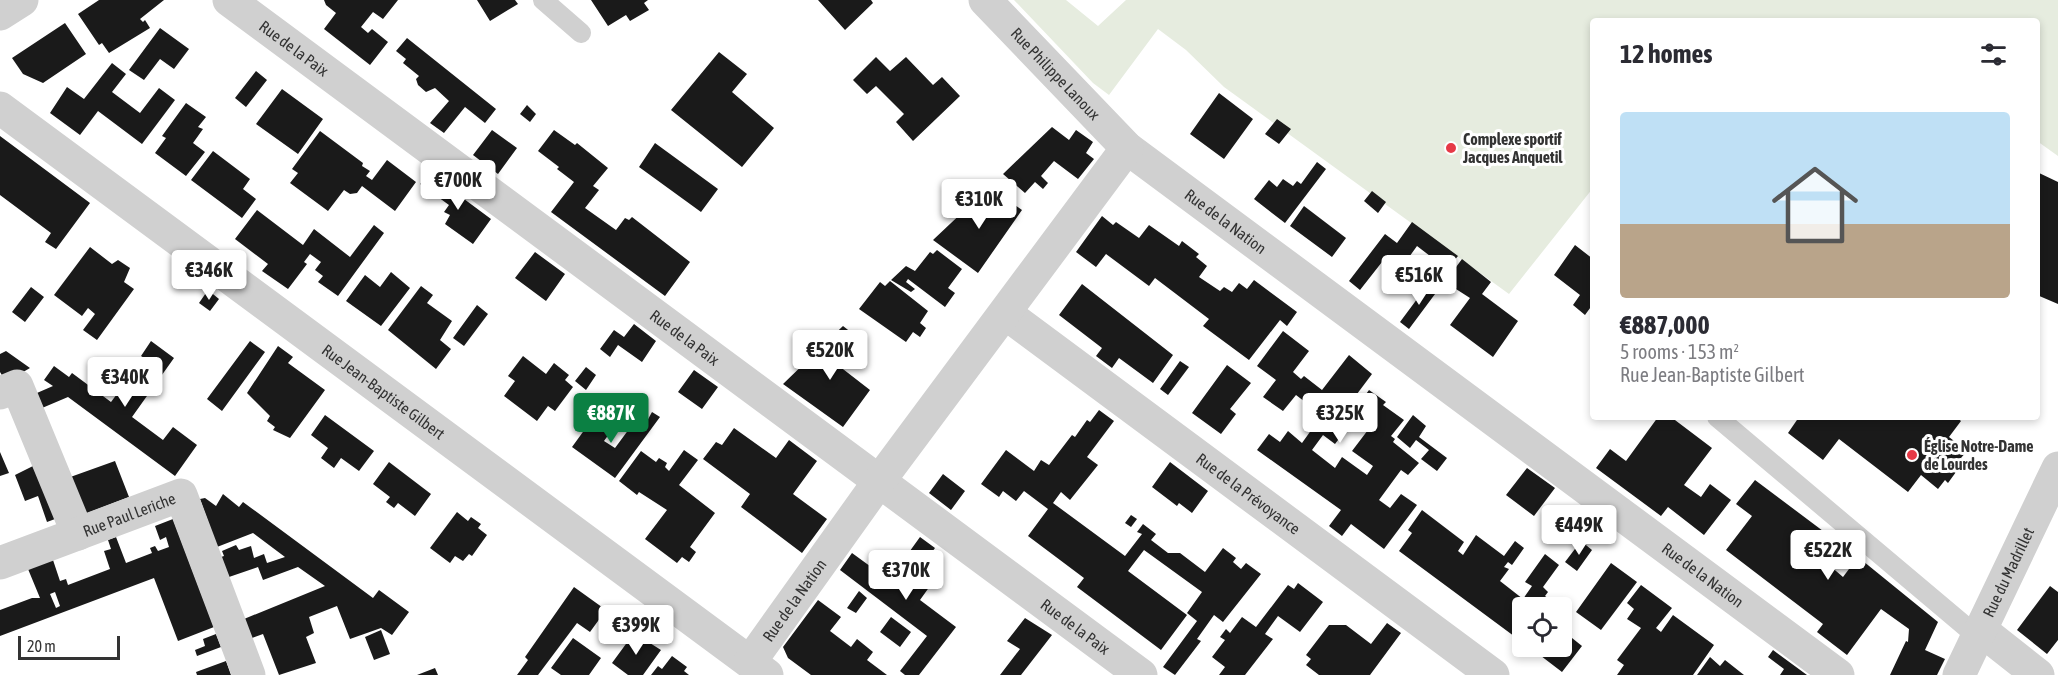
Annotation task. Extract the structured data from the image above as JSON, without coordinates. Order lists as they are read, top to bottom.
{
  "streets": {
    "street": [
      "Rue de la Paix",
      "Rue Philippe Lanoux",
      "Rue de la Nation",
      "Rue Jean-Baptiste Gilbert",
      "Rue de la Prévoyance",
      "Rue Paul Leriche",
      "Rue du Madrillet"
    ]
  },
  "crossings": [
    ["Rue de la Paix", "Rue de la Nation"],
    ["Rue Philippe Lanoux", "Rue de la Nation"],
    ["Rue de la Nation", "Rue Jean-Baptiste Gilbert"],
    ["Rue de la Nation", "Rue de la Prévoyance"]
  ],
  "places": ["Complexe sportif Jacques Anquetil", "Église Notre-Dame de Lourdes"],
  "scale_bar": "20 m",
  "page": {
    "heading": "12 homes",
    "list": [
      {
        "name": "€887,000",
        "note": "5 rooms · 153 m² · Rue Jean-Baptiste Gilbert"
      }
    ],
    "price": [
      "€700K",
      "€310K",
      "€346K",
      "€516K",
      "€520K",
      "€340K",
      "€887K",
      "€325K",
      "€449K",
      "€522K",
      "€370K",
      "€399K"
    ],
    "scale": "20 m"
  }
}
